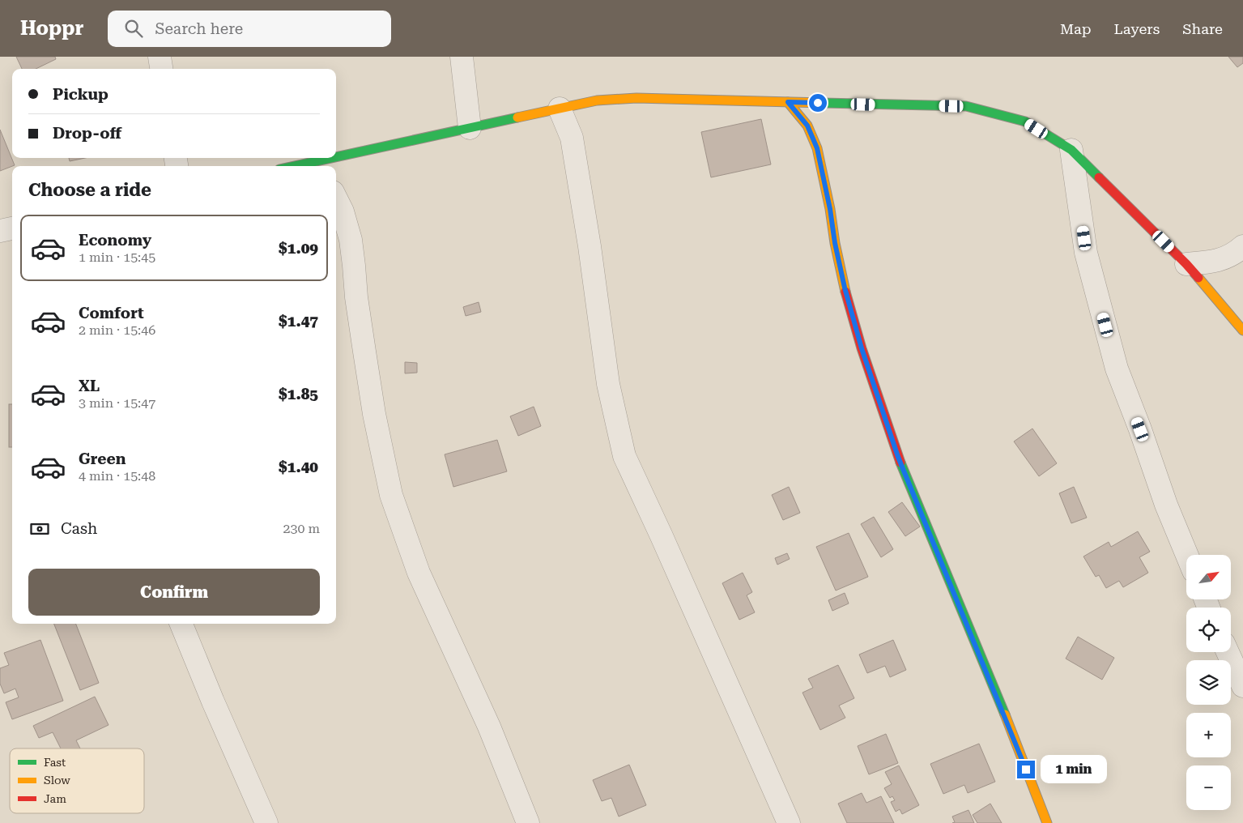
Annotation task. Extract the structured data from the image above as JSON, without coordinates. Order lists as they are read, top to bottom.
{
  "legend": ["Fast", "Slow", "Jam"],
  "north": "top right",
  "page": {
    "header": "Hoppr",
    "search": "Search here",
    "nav": ["Map", "Layers", "Share"],
    "banner": ["Pickup", "Drop-off"],
    "heading": "Choose a ride",
    "list": [
      {
        "name": "Economy",
        "note": "1 min · 15:45",
        "value": "$1.09"
      },
      {
        "name": "Comfort",
        "note": "2 min · 15:46",
        "value": "$1.47"
      },
      {
        "name": "XL",
        "note": "3 min · 15:47",
        "value": "$1.85"
      },
      {
        "name": "Green",
        "note": "4 min · 15:48",
        "value": "$1.40"
      }
    ],
    "pay": ["Cash", "230 m"],
    "map_buttons": ["+", "−"],
    "buttons": "Confirm",
    "bubble": "1 min"
  }
}
